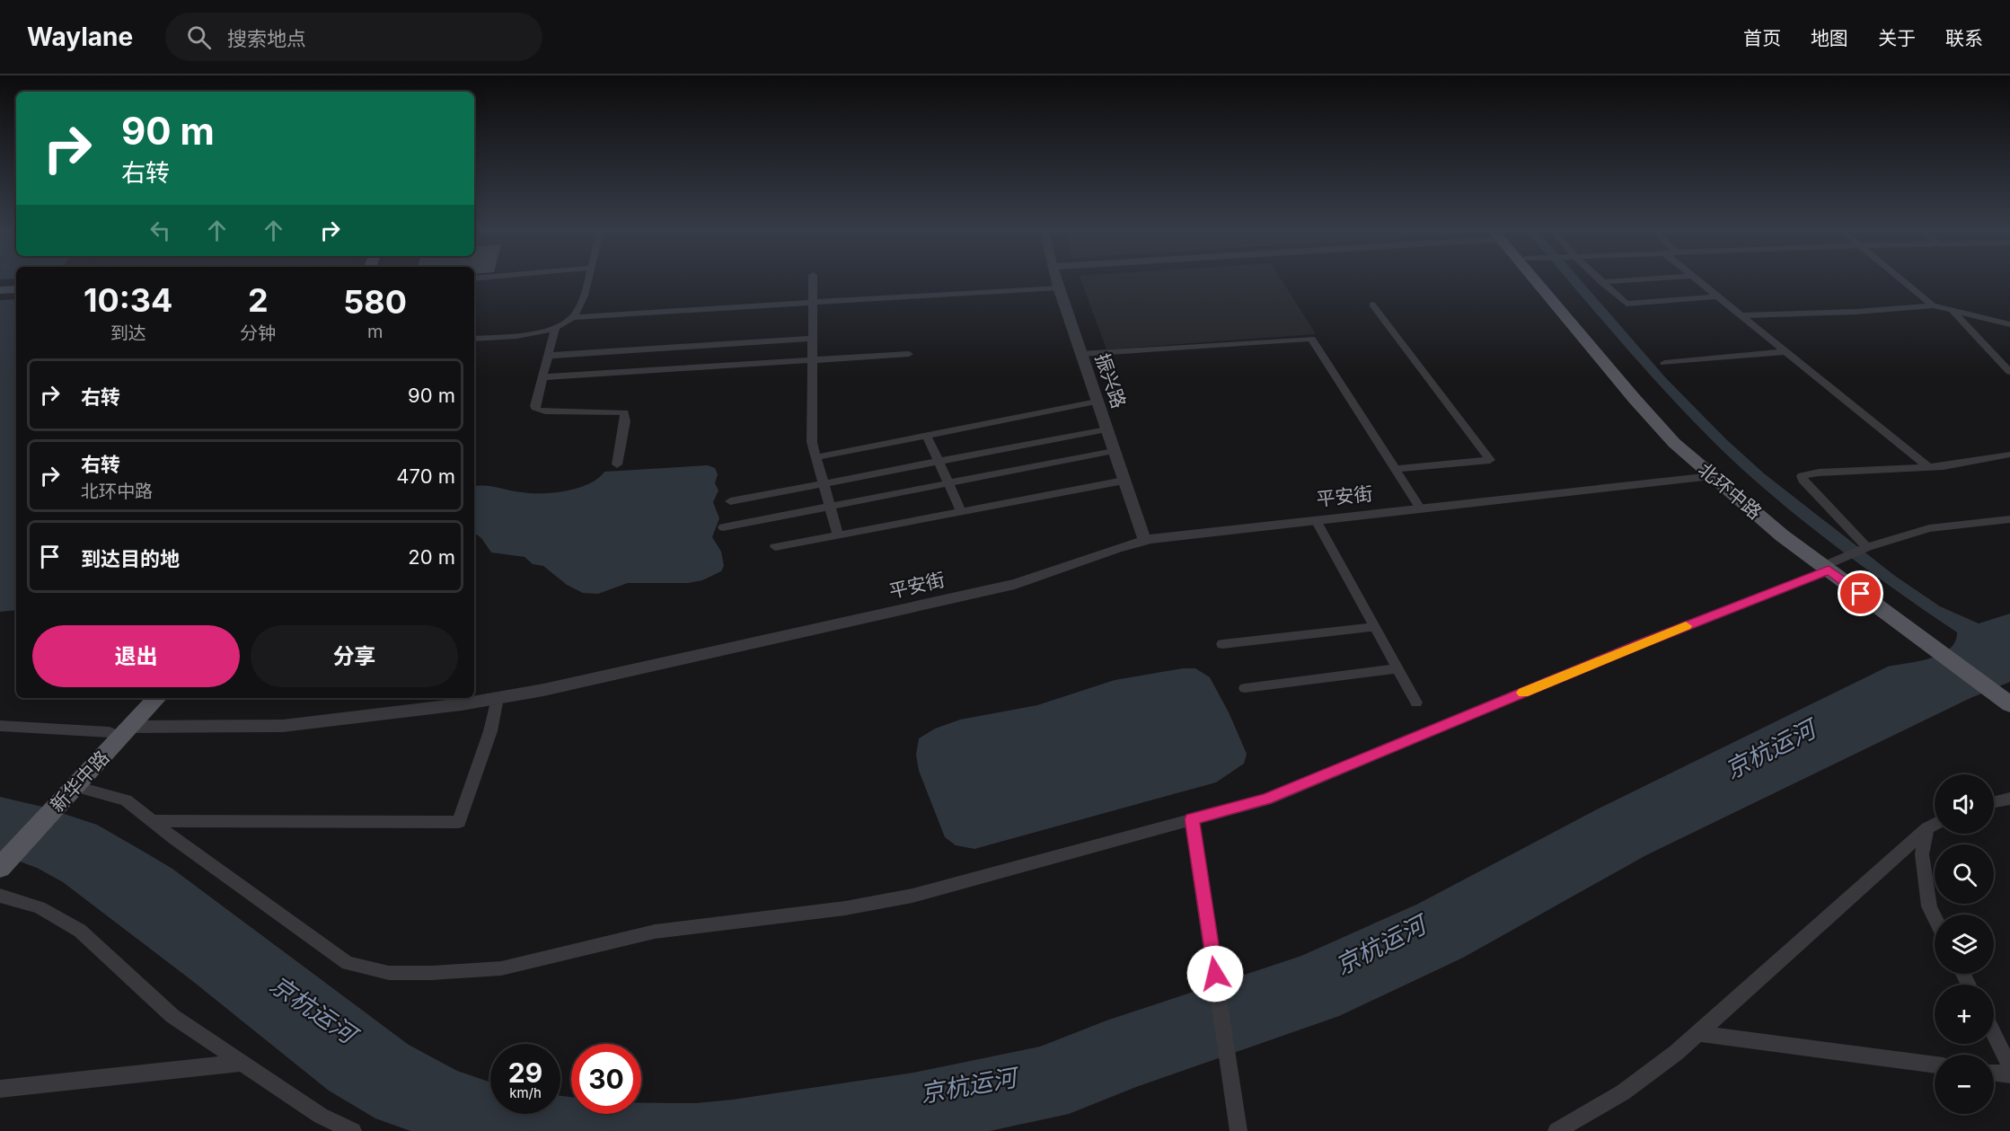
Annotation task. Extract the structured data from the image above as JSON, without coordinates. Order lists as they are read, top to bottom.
{
  "streets": {
    "main road": ["北环中路", "新华中路"],
    "street": ["振兴路", "平安街"]
  },
  "crossings": [
    ["振兴路", "平安街"],
    ["北环中路", "平安街"],
    ["平安街", "新华中路"]
  ],
  "water": ["京杭运河"],
  "page": {
    "header": "Waylane",
    "search": "搜索地点",
    "nav": [
      "首页",
      "地图",
      "关于",
      "联系"
    ],
    "turn": ["90 m", "右转"],
    "eta": [
      "10:34",
      "到达",
      "2",
      "分钟",
      "580",
      "m"
    ],
    "list": [
      {
        "name": "右转",
        "value": "90 m"
      },
      {
        "name": "右转",
        "note": "北环中路",
        "value": "470 m"
      },
      {
        "name": "到达目的地",
        "value": "20 m"
      }
    ],
    "buttons": ["退出", "分享"],
    "map_buttons": ["+", "−"],
    "speed": "29 km/h",
    "limit": "30"
  }
}
